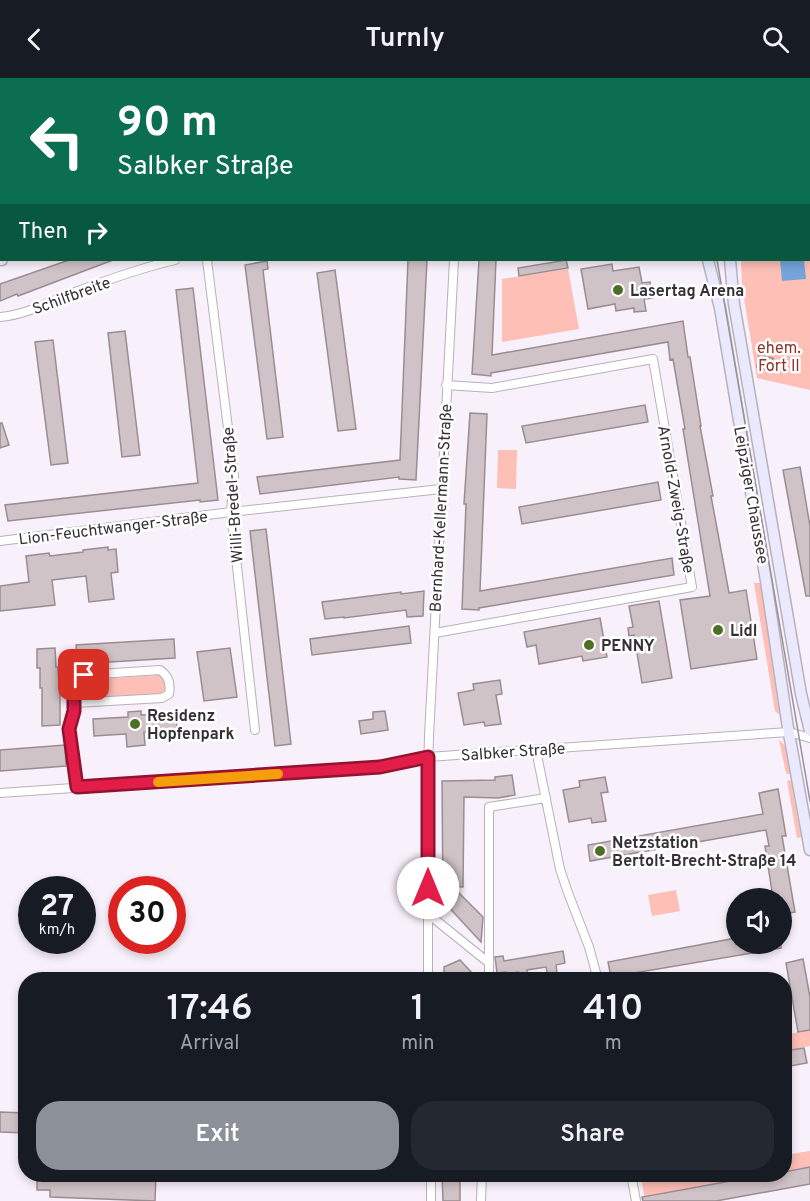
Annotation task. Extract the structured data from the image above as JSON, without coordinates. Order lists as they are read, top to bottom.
{
  "streets": {
    "main road": ["Leipziger Chaussee"],
    "street": [
      "Schilfbreite",
      "Willi-Bredel-Straße",
      "Arnold-Zweig-Straße",
      "Bernhard-Kellermann-Straße",
      "Lion-Feuchtwanger-Straße",
      "Salbker Straße"
    ]
  },
  "crossings": [
    ["Willi-Bredel-Straße", "Lion-Feuchtwanger-Straße"],
    ["Leipziger Chaussee", "Salbker Straße"],
    ["Arnold-Zweig-Straße", "Bernhard-Kellermann-Straße"],
    ["Bernhard-Kellermann-Straße", "Lion-Feuchtwanger-Straße"],
    ["Bernhard-Kellermann-Straße", "Salbker Straße"]
  ],
  "parks": ["ehem. Fort II"],
  "places": [
    "Lasertag Arena",
    "Lidl",
    "PENNY",
    "Residenz Hopfenpark",
    "Netzstation Bertolt-Brecht-Straße 14"
  ],
  "page": {
    "header": "Turnly",
    "turn": ["90 m", "Salbker Straße"],
    "then": "Then",
    "speed": "27 km/h",
    "limit": "30",
    "eta": [
      "17:46",
      "Arrival",
      "1",
      "min",
      "410",
      "m"
    ],
    "buttons": ["Exit", "Share"]
  }
}
